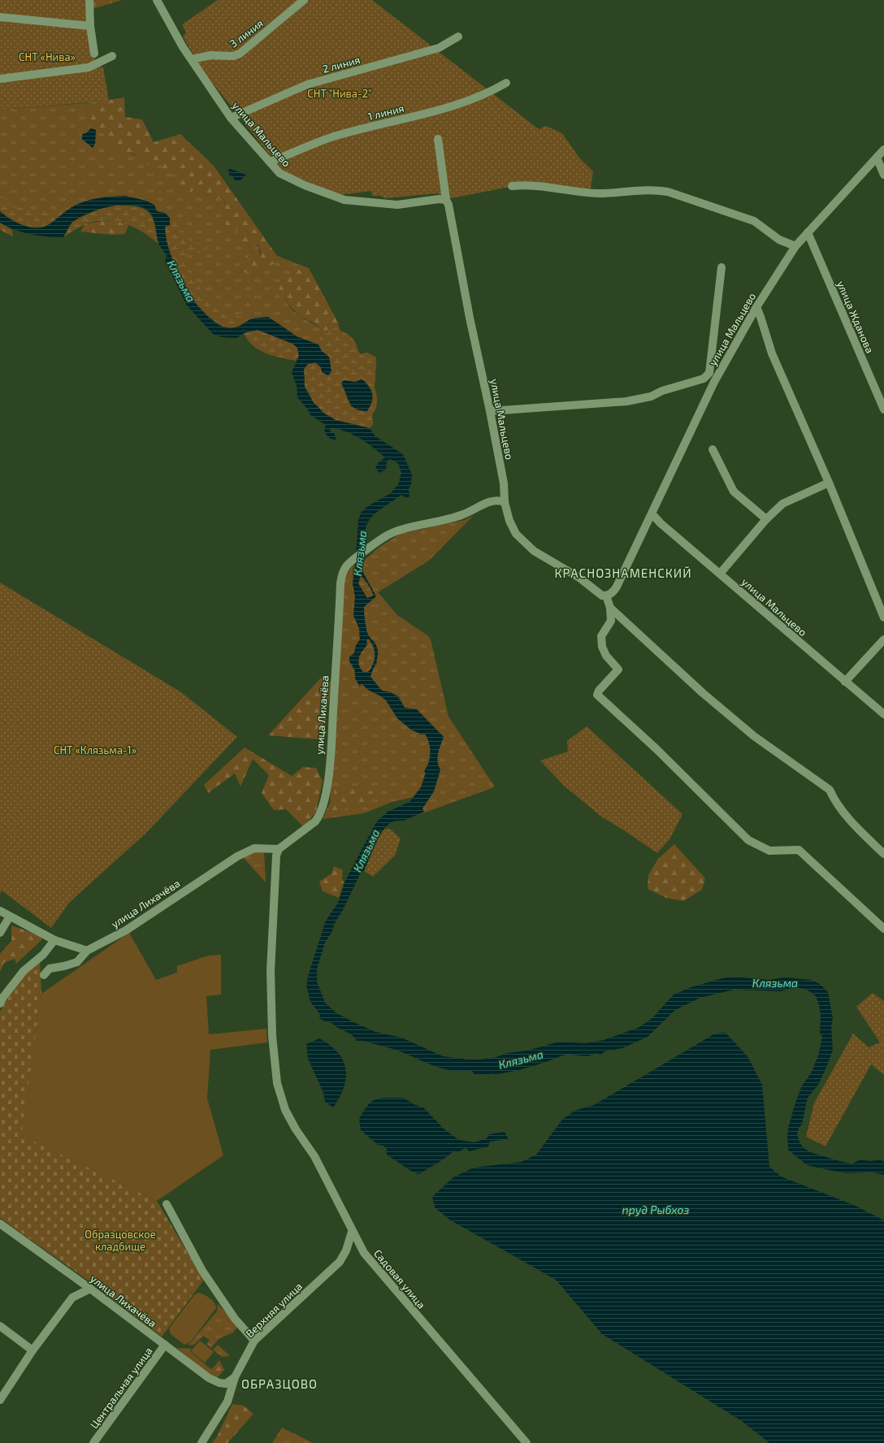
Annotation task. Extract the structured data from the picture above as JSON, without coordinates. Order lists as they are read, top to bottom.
{
  "streets": {
    "street": [
      "3 линия",
      "2 линия",
      "1 линия",
      "улица Мальцево",
      "улица Жданова",
      "улица Лихачёва",
      "Садовая улица",
      "Верхняя улица",
      "Центральная улица"
    ]
  },
  "crossings": [
    ["3 линия", "улица Мальцево"],
    ["2 линия", "улица Мальцево"],
    ["1 линия", "улица Мальцево"],
    ["улица Мальцево", "улица Жданова"],
    ["улица Мальцево", "улица Лихачёва"],
    ["улица Лихачёва", "Садовая улица"],
    ["улица Лихачёва", "Верхняя улица"],
    ["улица Лихачёва", "Центральная улица"],
    ["Садовая улица", "Верхняя улица"]
  ],
  "districts": ["КРАСНОЗНАМЕНСКИЙ", "ОБРАЗЦОВО"],
  "water": ["Клязьма", "пруд Рыбхоз"],
  "parks": [
    "СНТ «Нива»",
    "СНТ \"Нива-2\"",
    "СНТ «Клязьма-1»",
    "Образцовское кладбище"
  ]
}
